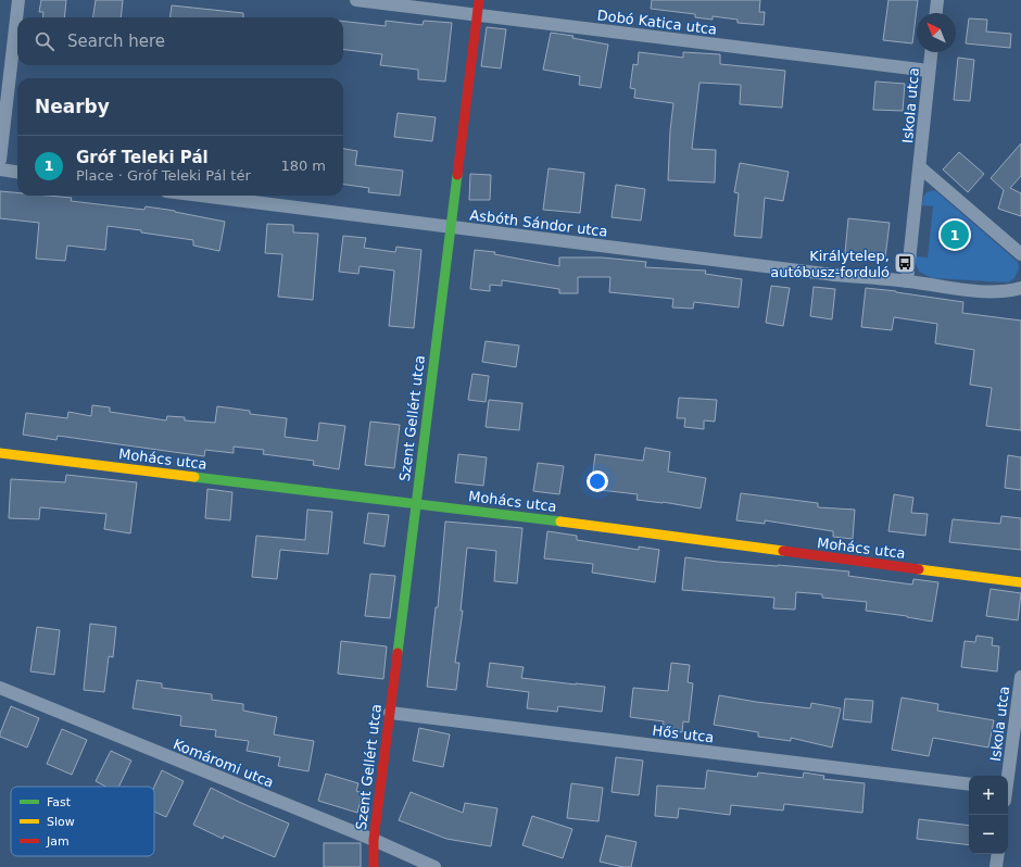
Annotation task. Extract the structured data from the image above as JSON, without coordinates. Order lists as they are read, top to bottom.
{
  "streets": {
    "street": [
      "Dobó Katica utca",
      "Iskola utca",
      "Asbóth Sándor utca",
      "Szent Gellért utca",
      "Mohács utca",
      "Hős utca",
      "Komáromi utca"
    ]
  },
  "crossings": [
    ["Dobó Katica utca", "Iskola utca"],
    ["Dobó Katica utca", "Szent Gellért utca"],
    ["Iskola utca", "Asbóth Sándor utca"],
    ["Asbóth Sándor utca", "Szent Gellért utca"],
    ["Szent Gellért utca", "Mohács utca"],
    ["Szent Gellért utca", "Hős utca"],
    ["Szent Gellért utca", "Komáromi utca"]
  ],
  "places": {
    "bus stop": ["Királytelep, autóbusz-forduló"]
  },
  "legend": ["Fast", "Slow", "Jam"],
  "north": "top left",
  "page": {
    "search": "Search here",
    "heading": "Nearby",
    "list": [
      {
        "mark": "1",
        "name": "Gróf Teleki Pál",
        "note": "Place · Gróf Teleki Pál tér",
        "value": "180 m"
      }
    ],
    "pins": "1",
    "map_buttons": ["+", "−"]
  }
}
